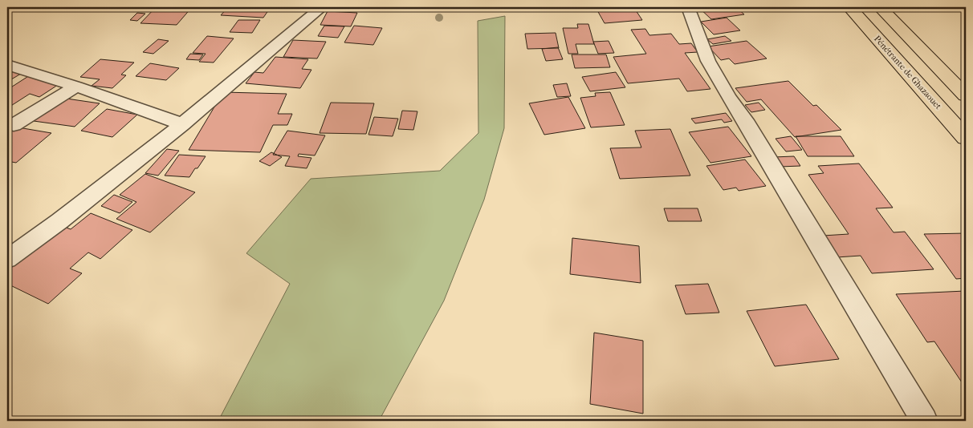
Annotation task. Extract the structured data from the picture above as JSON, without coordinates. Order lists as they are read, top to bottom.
{
  "streets": {
    "highway": ["Pénétrante de Ghazaouet"]
  }
}
